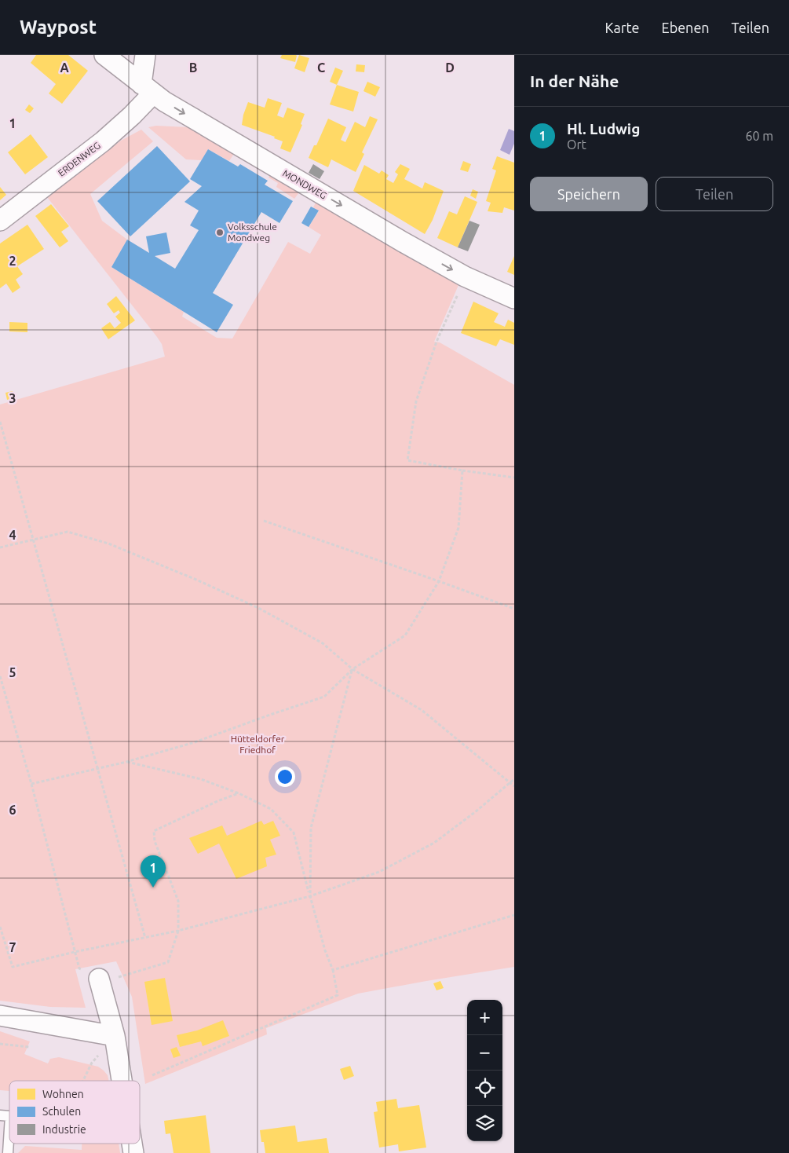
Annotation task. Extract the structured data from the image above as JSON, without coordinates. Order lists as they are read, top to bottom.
{
  "streets": {
    "street": ["ERDENWEG", "MONDWEG"]
  },
  "crossings": [
    ["ERDENWEG", "MONDWEG"]
  ],
  "one_way": ["MONDWEG"],
  "parks": ["Hütteldorfer Friedhof"],
  "places": ["Volksschule Mondweg"],
  "legend": ["Wohnen", "Schulen", "Industrie"],
  "page": {
    "header": "Waypost",
    "nav": ["Karte", "Ebenen", "Teilen"],
    "heading": "In der Nähe",
    "list": [
      {
        "mark": "1",
        "name": "Hl. Ludwig",
        "note": "Ort",
        "value": "60 m"
      }
    ],
    "buttons": ["Speichern", "Teilen"],
    "pins": "1",
    "map_buttons": ["+", "−"]
  },
  "grid": {
    "columns": [
      "A",
      "B",
      "C",
      "D"
    ],
    "rows": [
      "1",
      "2",
      "3",
      "4",
      "5",
      "6",
      "7"
    ]
  }
}
